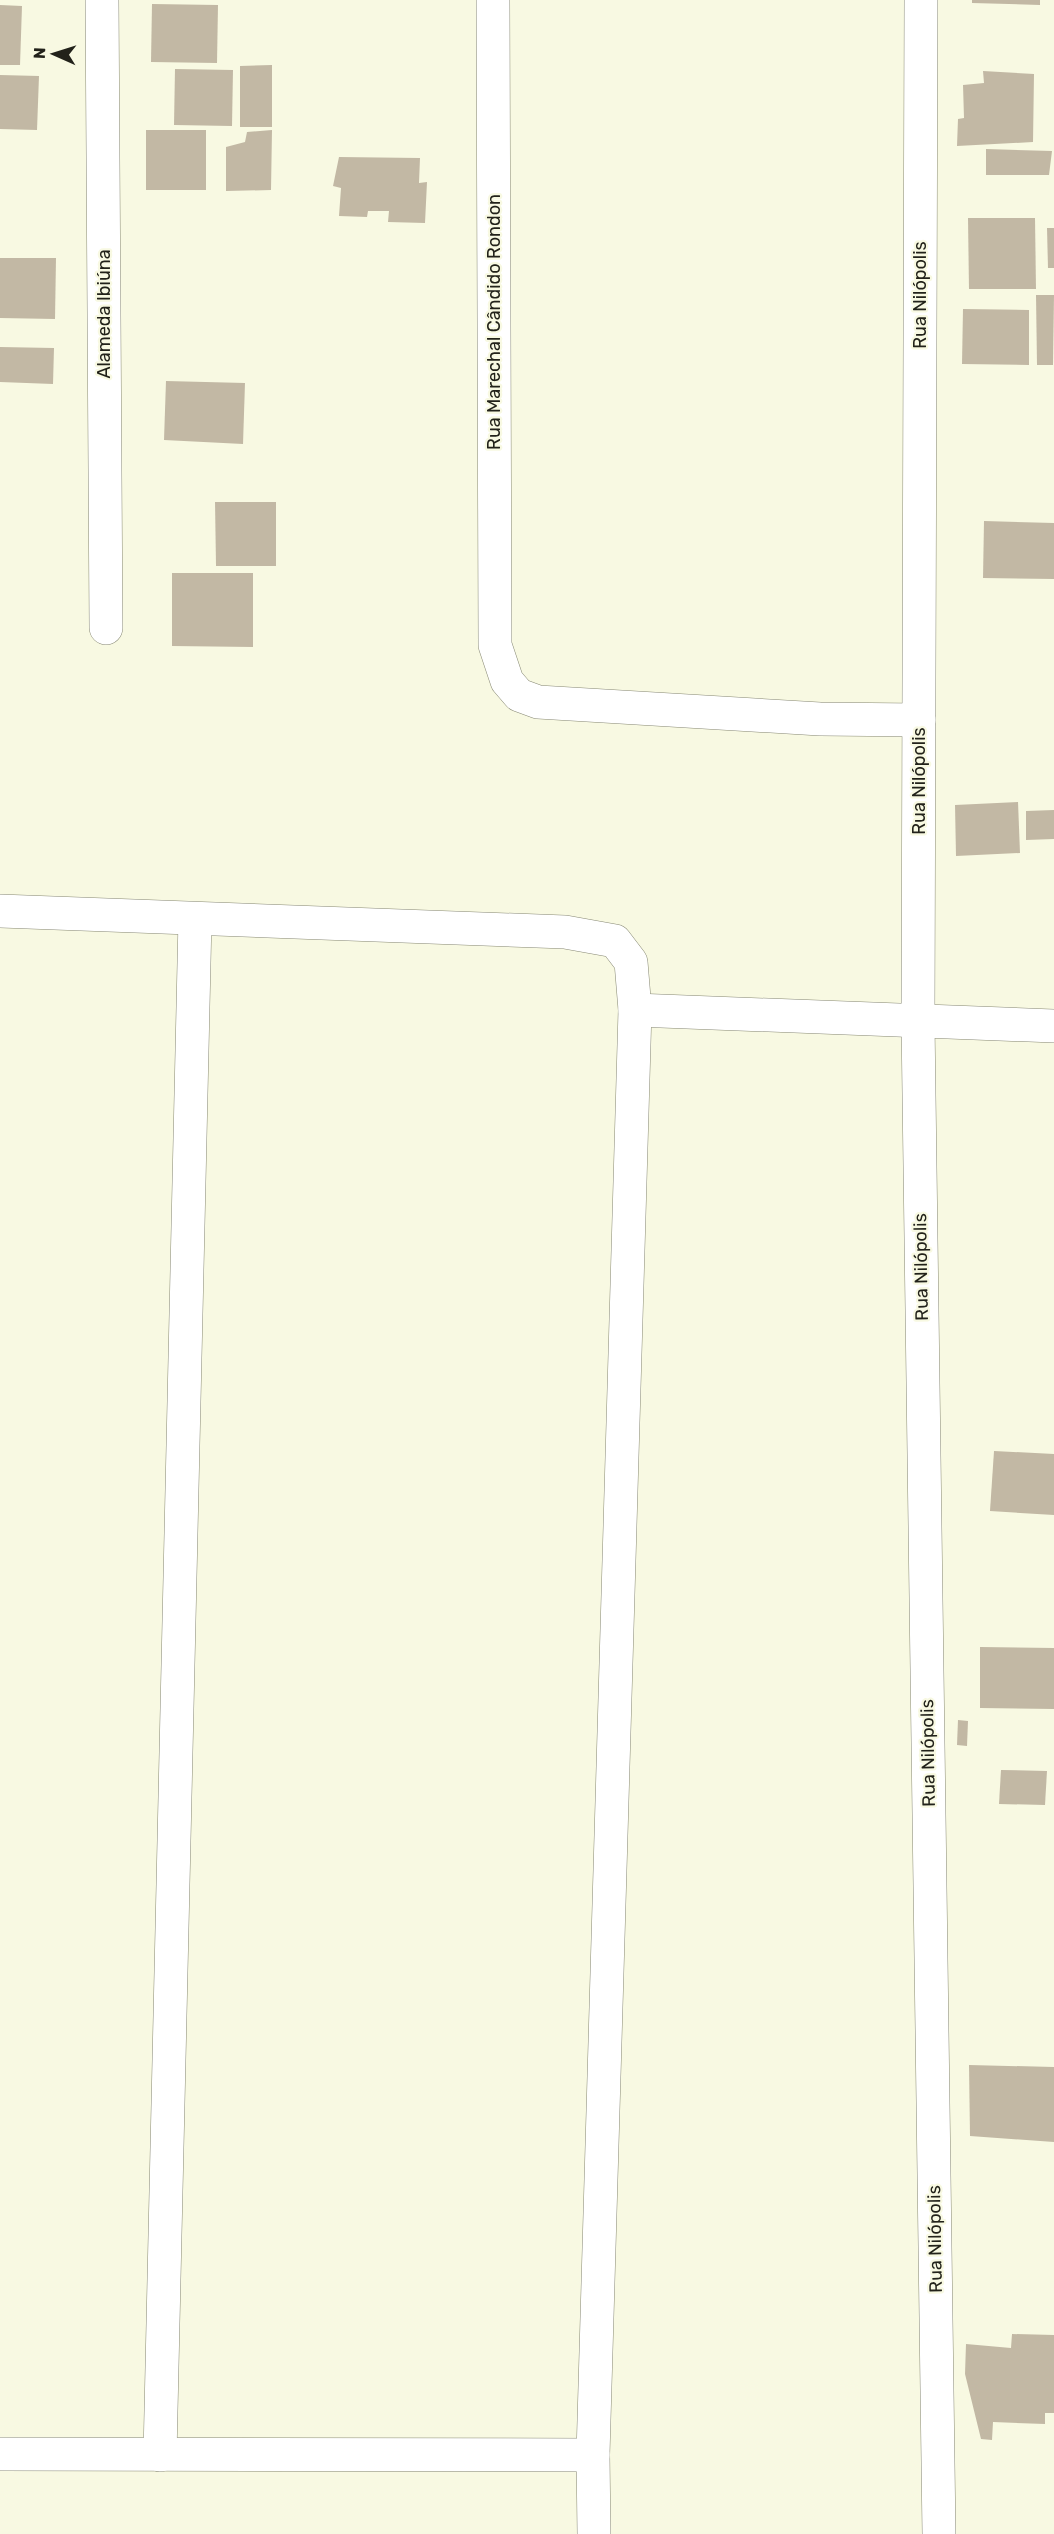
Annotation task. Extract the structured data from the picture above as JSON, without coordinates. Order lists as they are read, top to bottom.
{
  "streets": {
    "street": ["Rua Nilópolis", "Alameda Ibiúna", "Rua Marechal Cândido Rondon"]
  },
  "crossings": [
    ["Rua Nilópolis", "Rua Marechal Cândido Rondon"]
  ],
  "north": "left"
}
